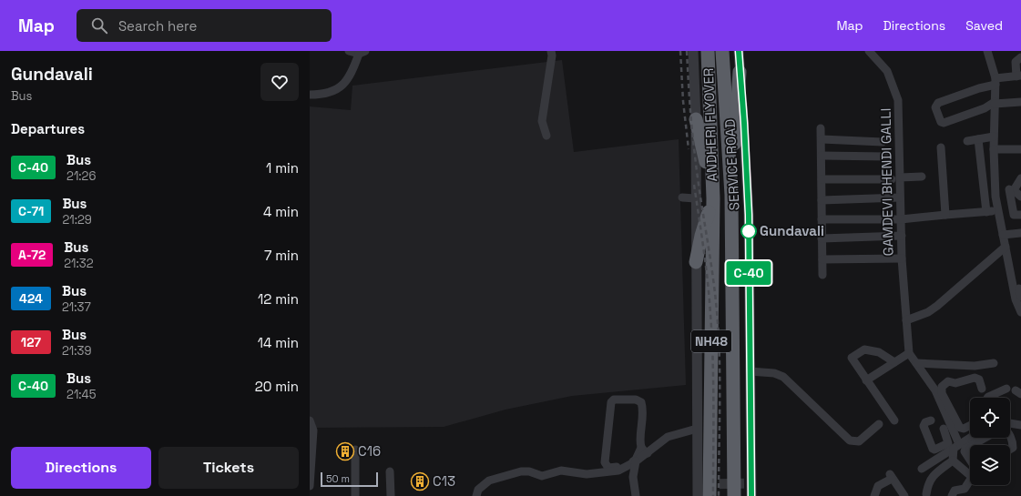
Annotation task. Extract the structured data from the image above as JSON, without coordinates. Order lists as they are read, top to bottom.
{
  "streets": {
    "highway": ["ANDHERI FLYOVER", "NH48"],
    "street": ["SERVICE ROAD", "GAMDEVI BHENDI GALLI"]
  },
  "crossings": [
    ["ANDHERI FLYOVER", "NH48"]
  ],
  "places": {
    "other": ["Gundavali"],
    "building": ["C16", "C13"]
  },
  "lines": ["bus line C-40"],
  "scale_bar": "50 m",
  "page": {
    "header": "Map",
    "search": "Search here",
    "nav": ["Map", "Directions", "Saved"],
    "heading": [
      ["Gundavali", "Bus"],
      "Departures"
    ],
    "on_map": "C-40",
    "list": [
      {
        "mark": "C-40",
        "name": "Bus",
        "note": "21:26",
        "value": "1 min"
      },
      {
        "mark": "C-71",
        "name": "Bus",
        "note": "21:29",
        "value": "4 min"
      },
      {
        "mark": "A-72",
        "name": "Bus",
        "note": "21:32",
        "value": "7 min"
      },
      {
        "mark": "424",
        "name": "Bus",
        "note": "21:37",
        "value": "12 min"
      },
      {
        "mark": "127",
        "name": "Bus",
        "note": "21:39",
        "value": "14 min"
      },
      {
        "mark": "C-40",
        "name": "Bus",
        "note": "21:45",
        "value": "20 min"
      }
    ],
    "buttons": ["Directions", "Tickets"],
    "scale": "50 m"
  }
}
